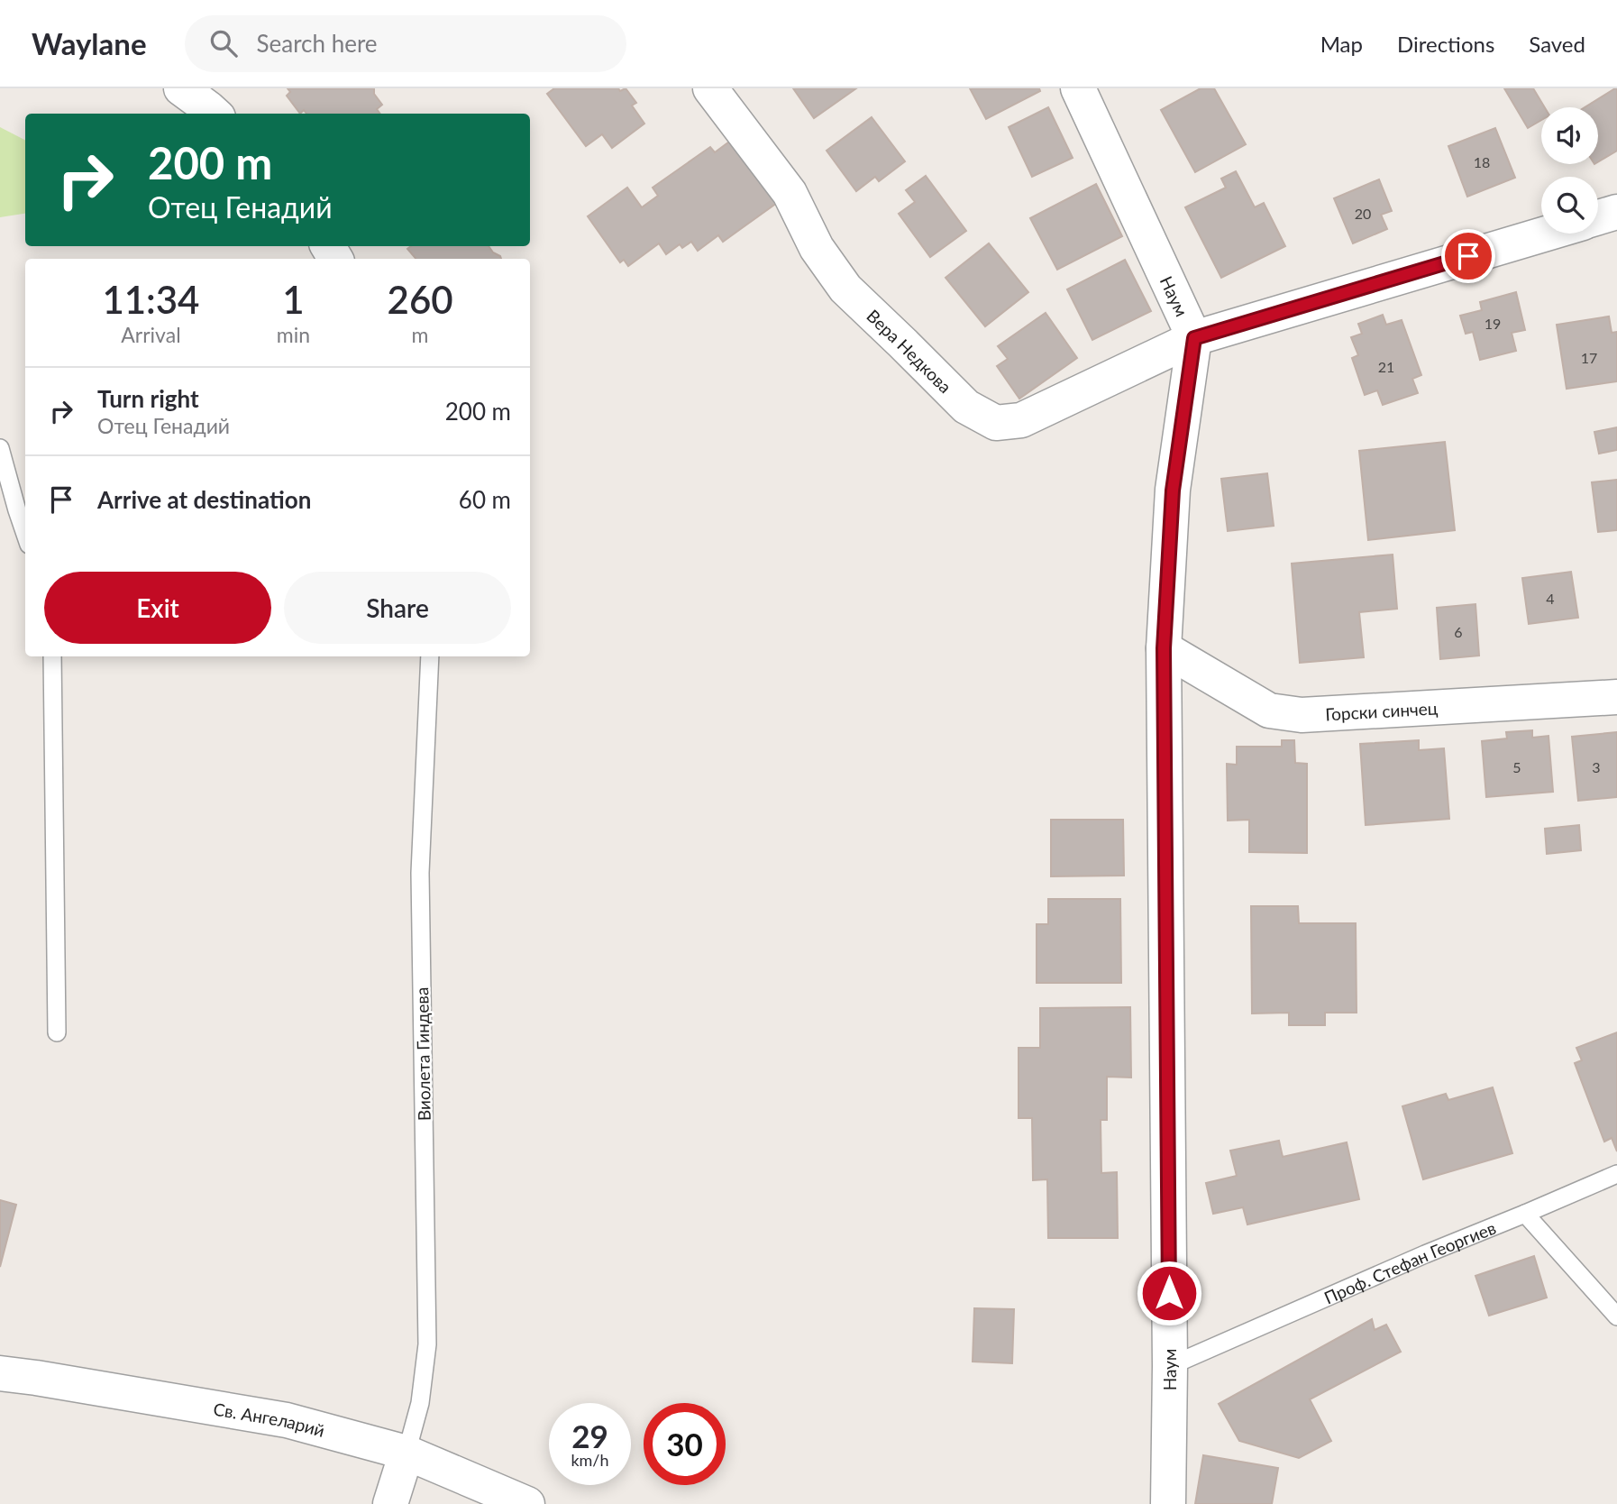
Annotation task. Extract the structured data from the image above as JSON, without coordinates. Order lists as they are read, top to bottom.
{
  "streets": {
    "street": [
      "Наум",
      "Вера Недкова",
      "Горски синчец",
      "Св. Ангеларий"
    ],
    "lane": ["Виолета Гиндева", "Проф. Стефан Георгиев"]
  },
  "crossings": [
    ["Наум", "Вера Недкова"],
    ["Наум", "Горски синчец"],
    ["Наум", "Проф. Стефан Георгиев"],
    ["Виолета Гиндева", "Св. Ангеларий"]
  ],
  "house_numbers": [
    "18",
    "20",
    "19",
    "17",
    "21",
    "4",
    "6",
    "5",
    "3"
  ],
  "page": {
    "header": "Waylane",
    "search": "Search here",
    "nav": ["Map", "Directions", "Saved"],
    "turn": ["200 m", "Отец Генадий"],
    "eta": [
      "11:34",
      "Arrival",
      "1",
      "min",
      "260",
      "m"
    ],
    "list": [
      {
        "name": "Turn right",
        "note": "Отец Генадий",
        "value": "200 m"
      },
      {
        "name": "Arrive at destination",
        "value": "60 m"
      }
    ],
    "buttons": ["Exit", "Share"],
    "speed": "29 km/h",
    "limit": "30"
  }
}
